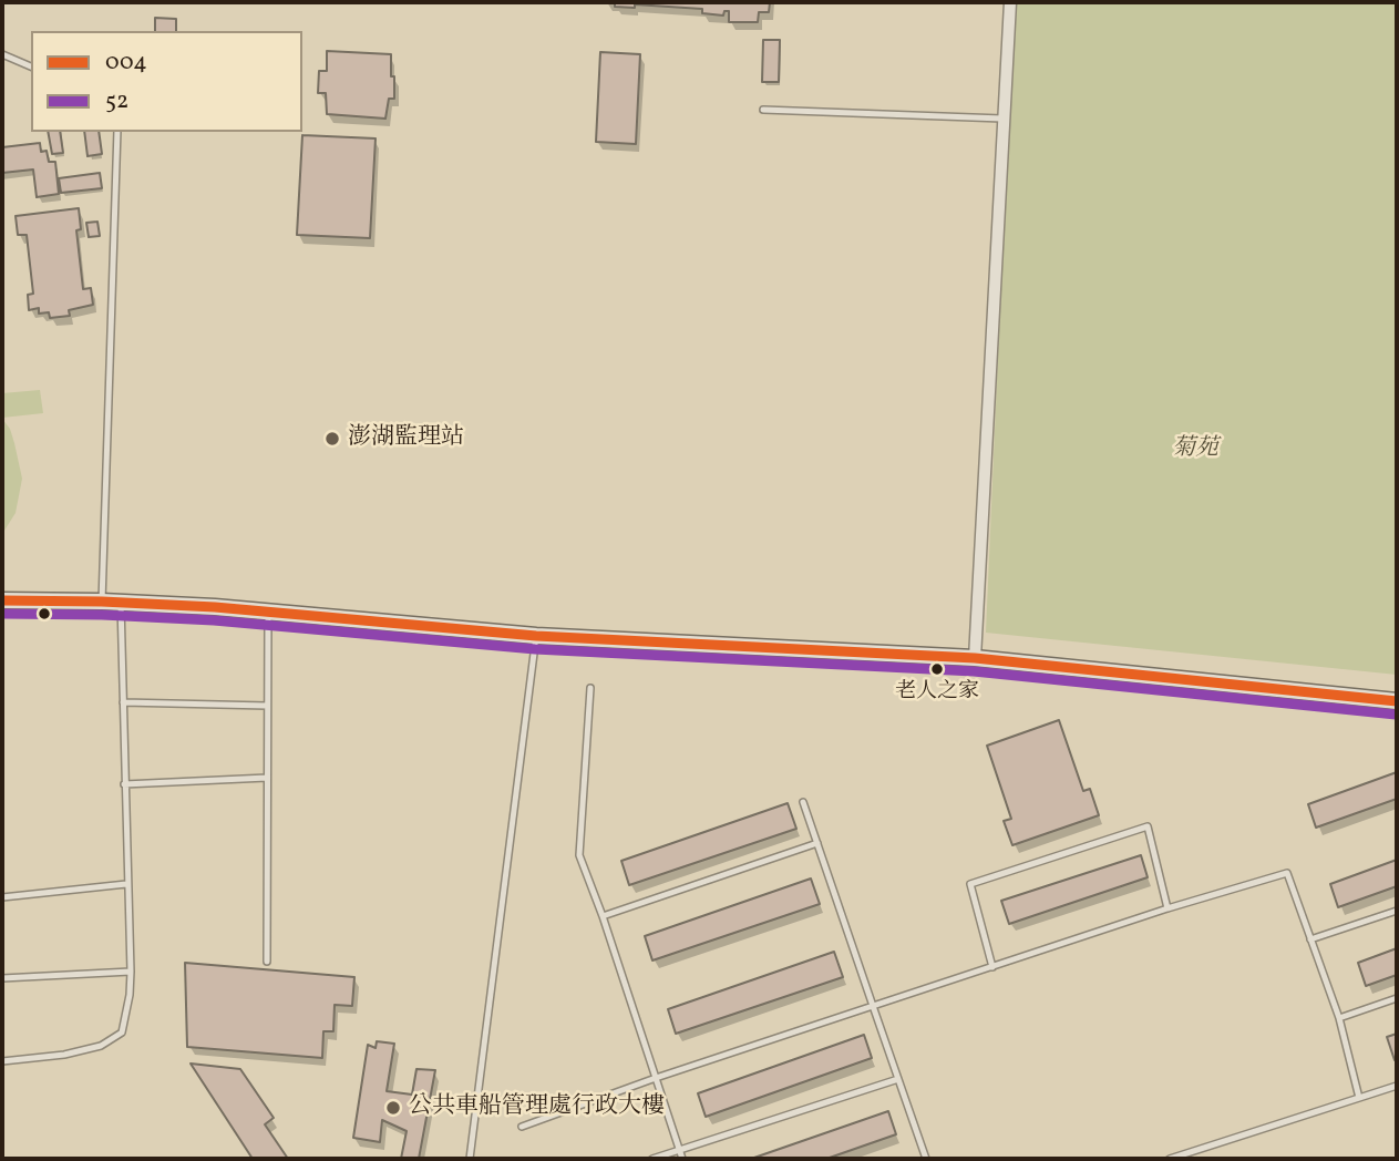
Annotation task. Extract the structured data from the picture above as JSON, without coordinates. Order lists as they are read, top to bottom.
{
  "parks": ["菊苑"],
  "places": ["澎湖監理站", "老人之家", "公共車船管理處行政大樓"],
  "lines": ["transit line 004", "transit line 52"],
  "legend": ["004", "52"]
}
